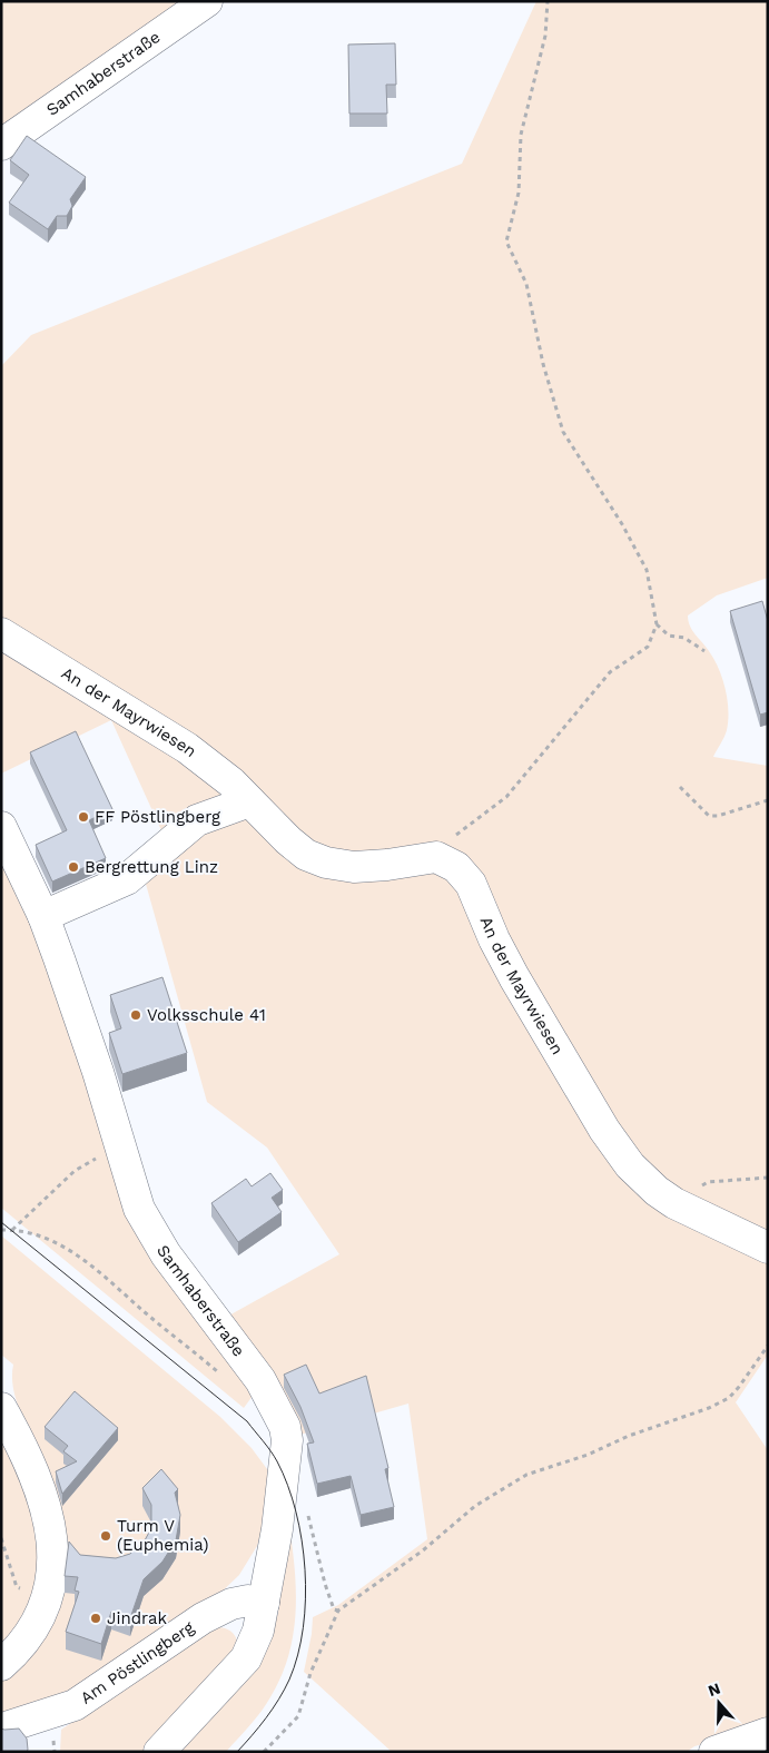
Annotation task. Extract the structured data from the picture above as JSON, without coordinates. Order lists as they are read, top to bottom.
{
  "streets": {
    "street": ["Samhaberstraße", "An der Mayrwiesen", "Am Pöstlingberg"]
  },
  "crossings": [
    ["Samhaberstraße", "Am Pöstlingberg"]
  ],
  "places": [
    "FF Pöstlingberg",
    "Bergrettung Linz",
    "Volksschule 41",
    "Turm V (Euphemia)",
    "Jindrak"
  ],
  "north": "top"
}
